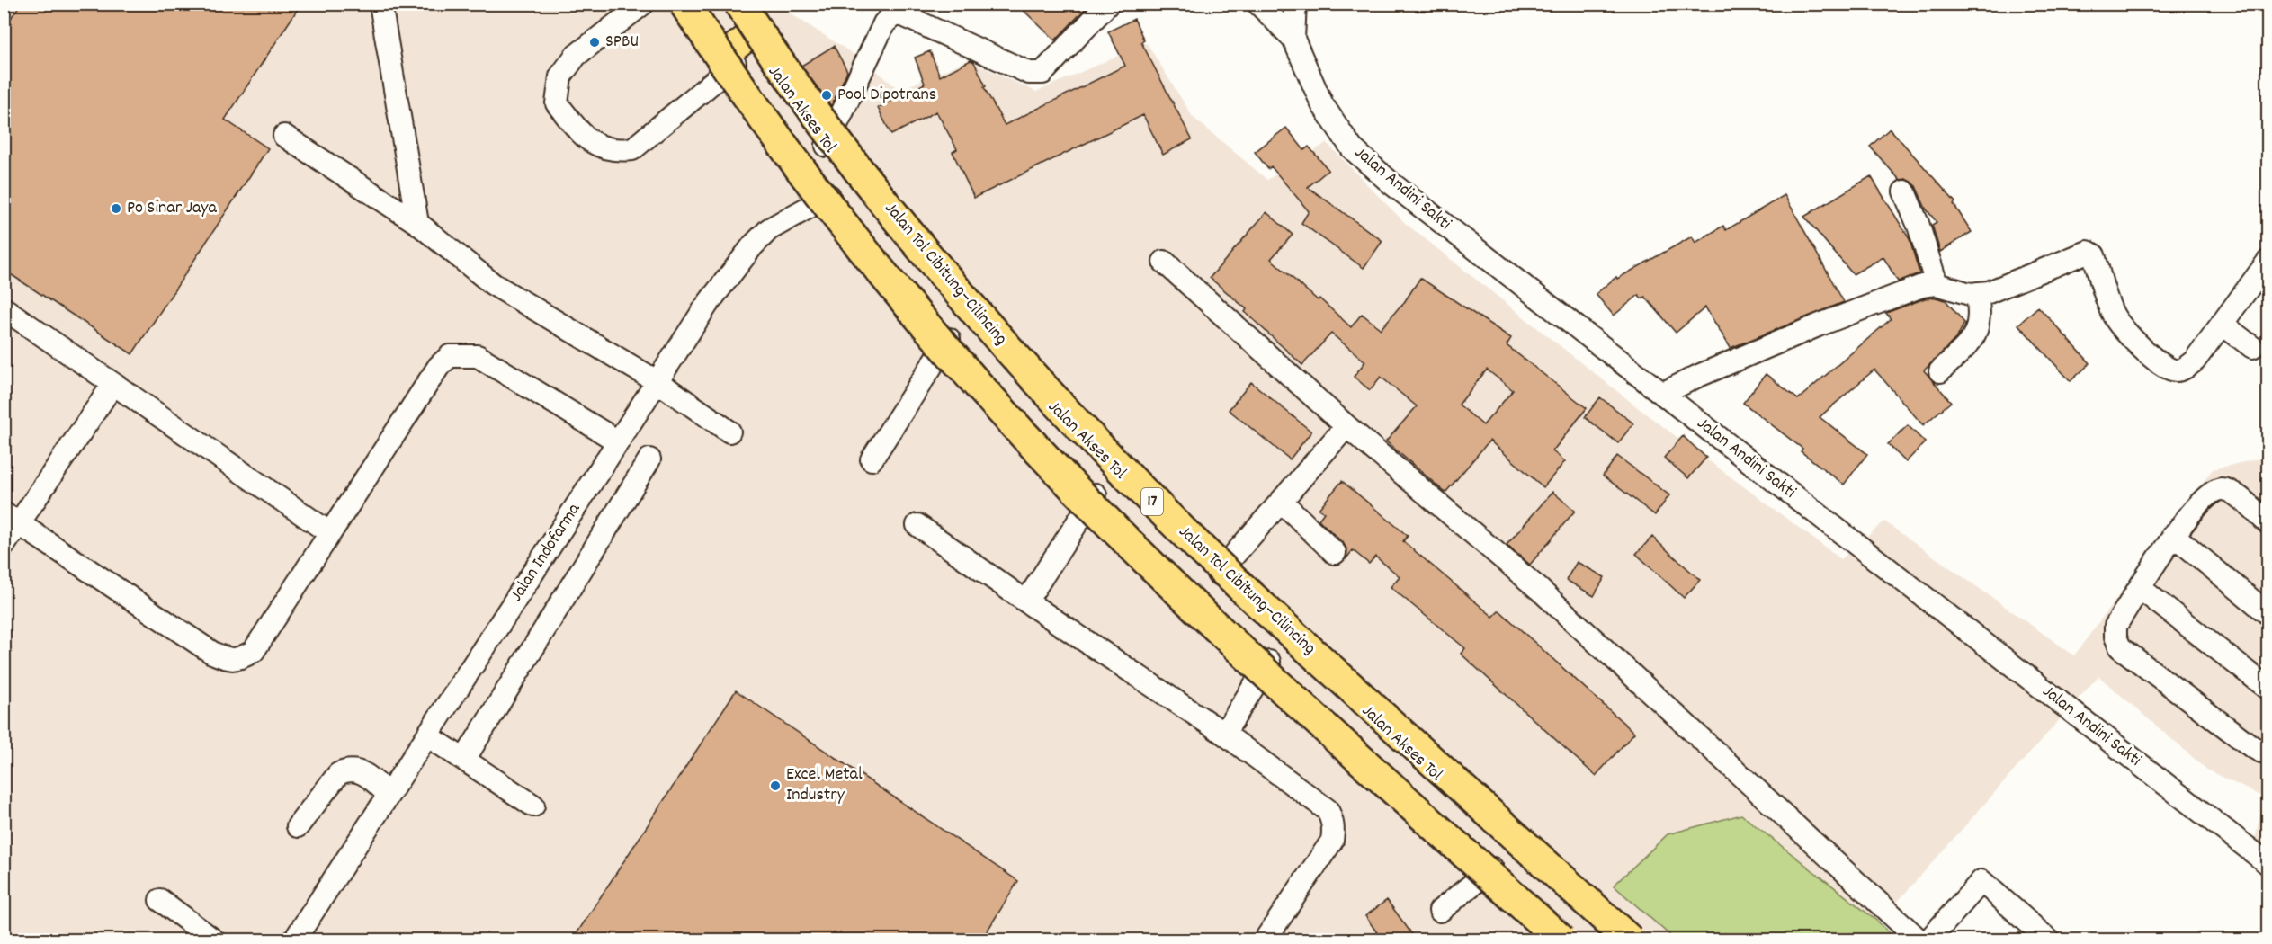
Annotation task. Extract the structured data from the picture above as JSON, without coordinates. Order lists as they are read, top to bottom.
{
  "streets": {
    "highway": ["Jalan Tol Cibitung–Cilincing", "17"],
    "main road": ["Jalan Akses Tol"],
    "street": ["Jalan Andini Sakti", "Jalan Indofarma"]
  },
  "crossings": [
    ["Jalan Akses Tol", "Jalan Indofarma"]
  ],
  "places": [
    "SPBU",
    "Pool Dipotrans",
    "Po Sinar Jaya",
    "Excel Metal Industry"
  ]
}
